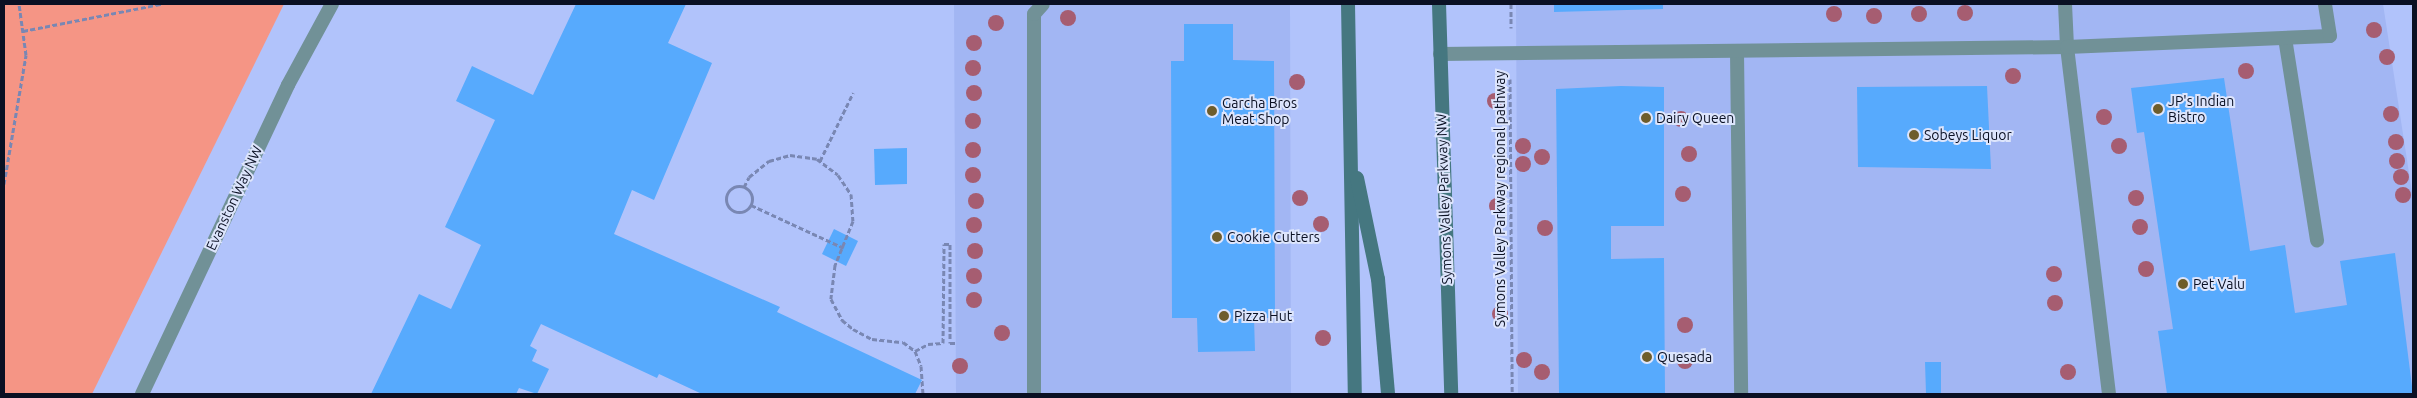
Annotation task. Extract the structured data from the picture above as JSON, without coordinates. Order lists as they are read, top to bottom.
{
  "streets": {
    "main road": ["Symons Valley Parkway NW"],
    "street": ["Evanston Way NW"],
    "path": ["Symons Valley Parkway regional pathway"]
  },
  "places": [
    "JP's Indian Bistro",
    "Garcha Bros Meat Shop",
    "Dairy Queen",
    "Sobeys Liquor",
    "Cookie Cutters",
    "Pet Valu",
    "Pizza Hut",
    "Quesada"
  ]
}
